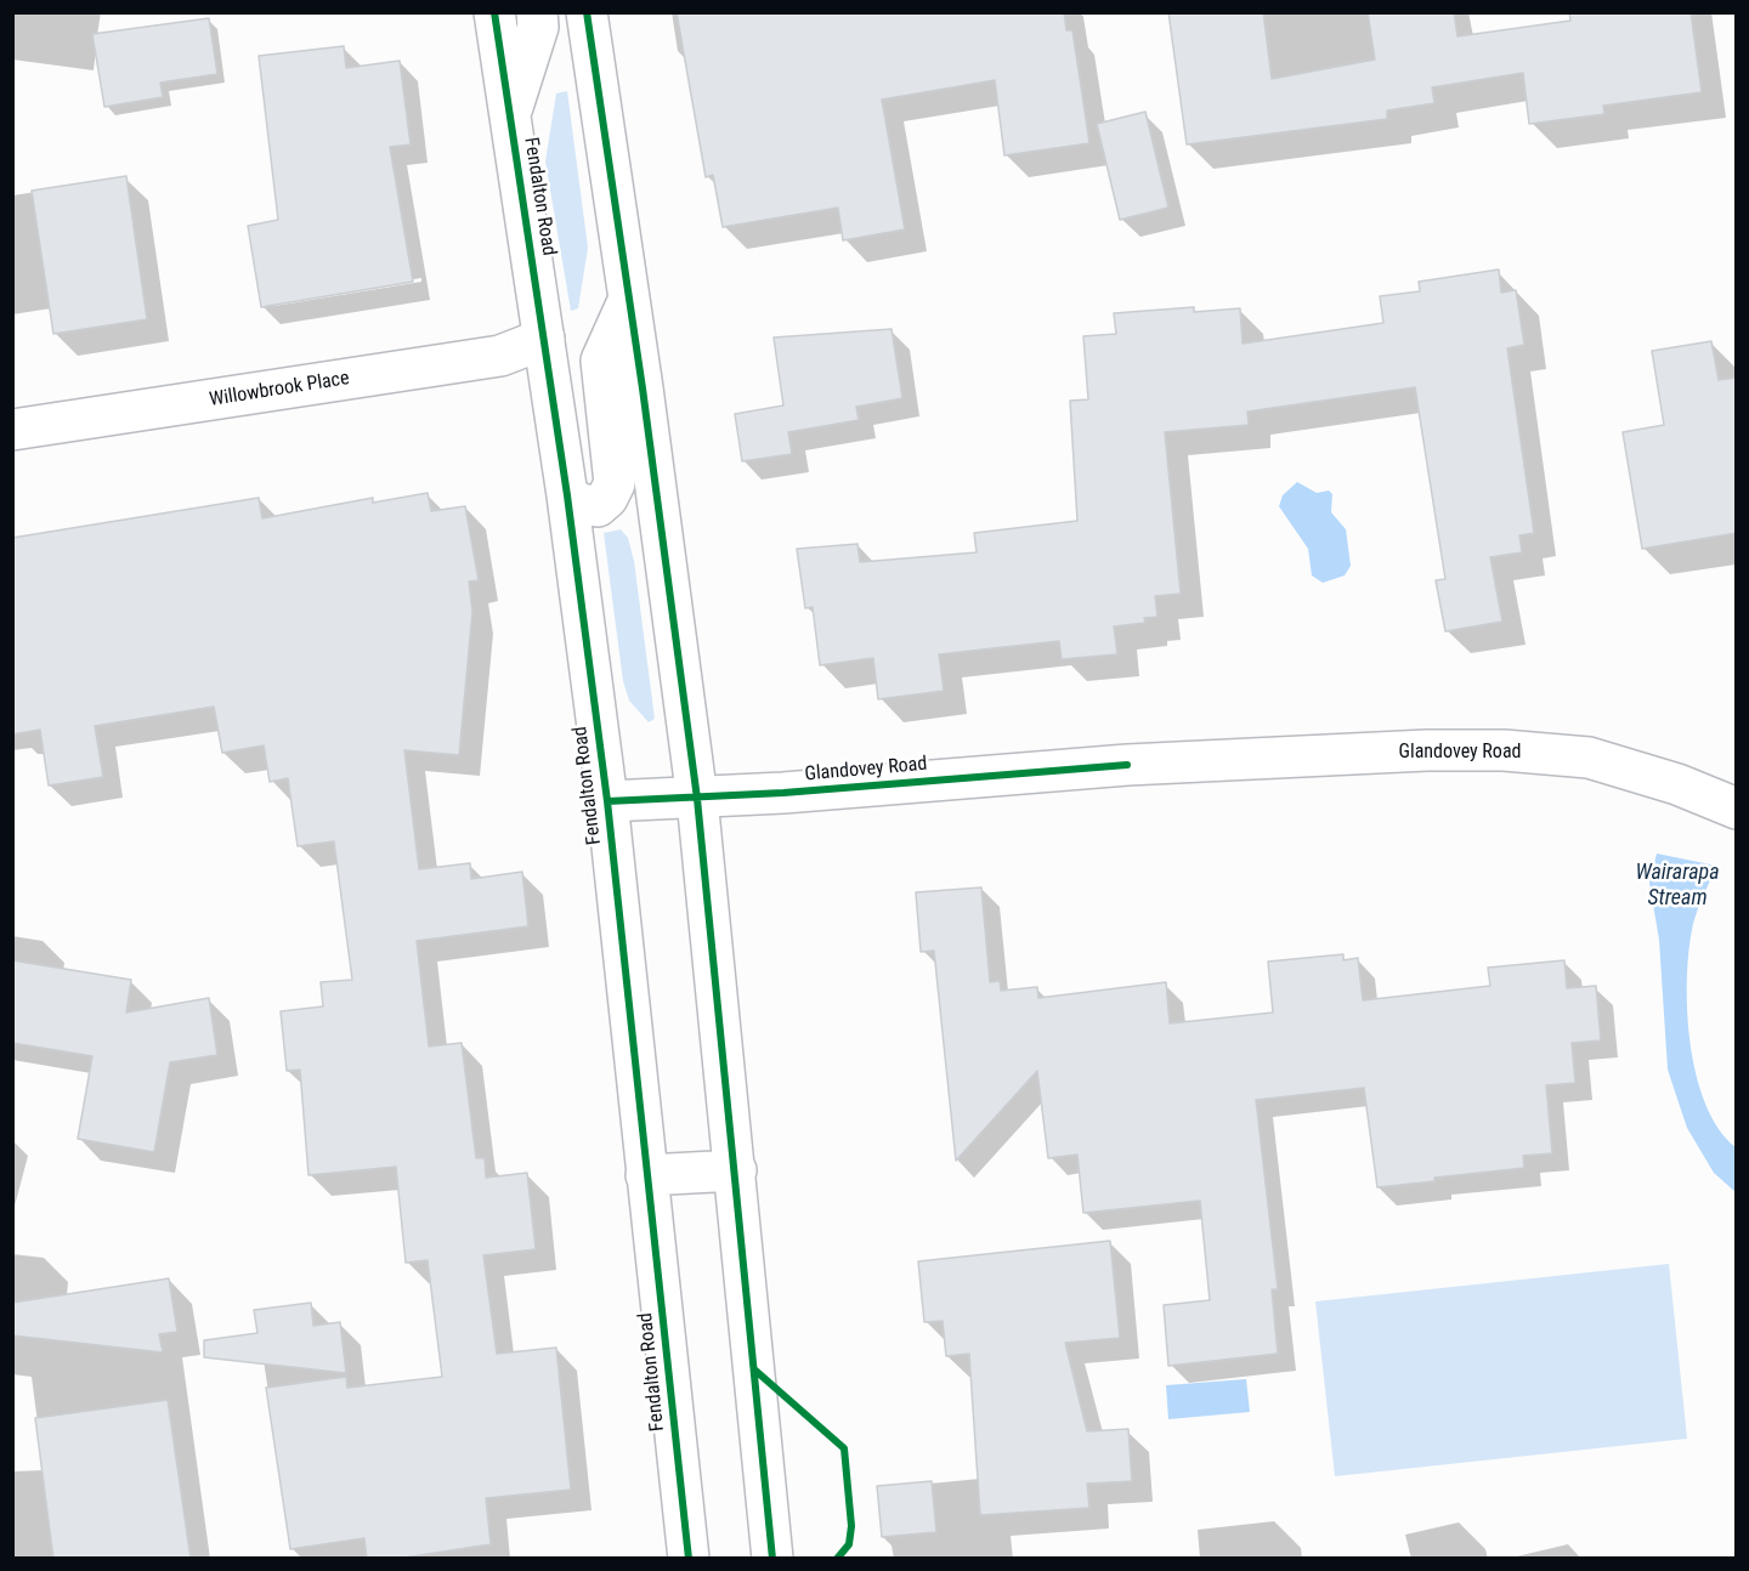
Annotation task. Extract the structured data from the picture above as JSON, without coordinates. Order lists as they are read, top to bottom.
{
  "streets": {
    "main road": ["Fendalton Road", "Willowbrook Place", "Glandovey Road"]
  },
  "crossings": [
    ["Fendalton Road", "Willowbrook Place"],
    ["Fendalton Road", "Glandovey Road"]
  ],
  "water": ["Wairarapa Stream"]
}
